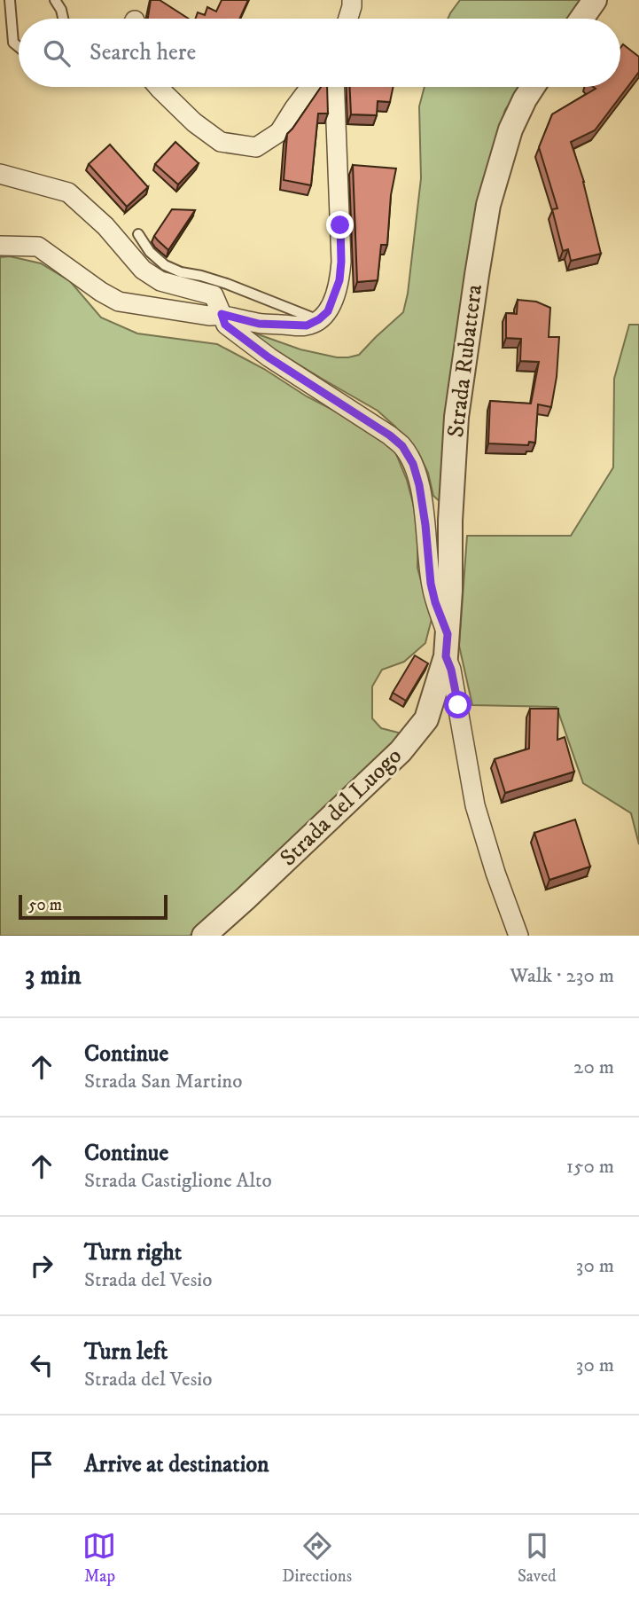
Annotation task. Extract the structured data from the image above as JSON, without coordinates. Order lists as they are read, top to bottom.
{
  "streets": {
    "street": ["Strada Rubattera", "Strada del Luogo"]
  },
  "crossings": [
    ["Strada Rubattera", "Strada del Luogo"]
  ],
  "scale_bar": "50 m",
  "page": {
    "search": "Search here",
    "scale": "50 m",
    "heading": ["3 min", "Walk · 230 m"],
    "list": [
      ["Continue", "Strada San Martino", "20 m"],
      ["Continue", "Strada Castiglione Alto", "150 m"],
      ["Turn right", "Strada del Vesio", "30 m"],
      ["Turn left", "Strada del Vesio", "30 m"],
      "Arrive at destination"
    ],
    "nav": ["Map", "Directions", "Saved"]
  }
}
